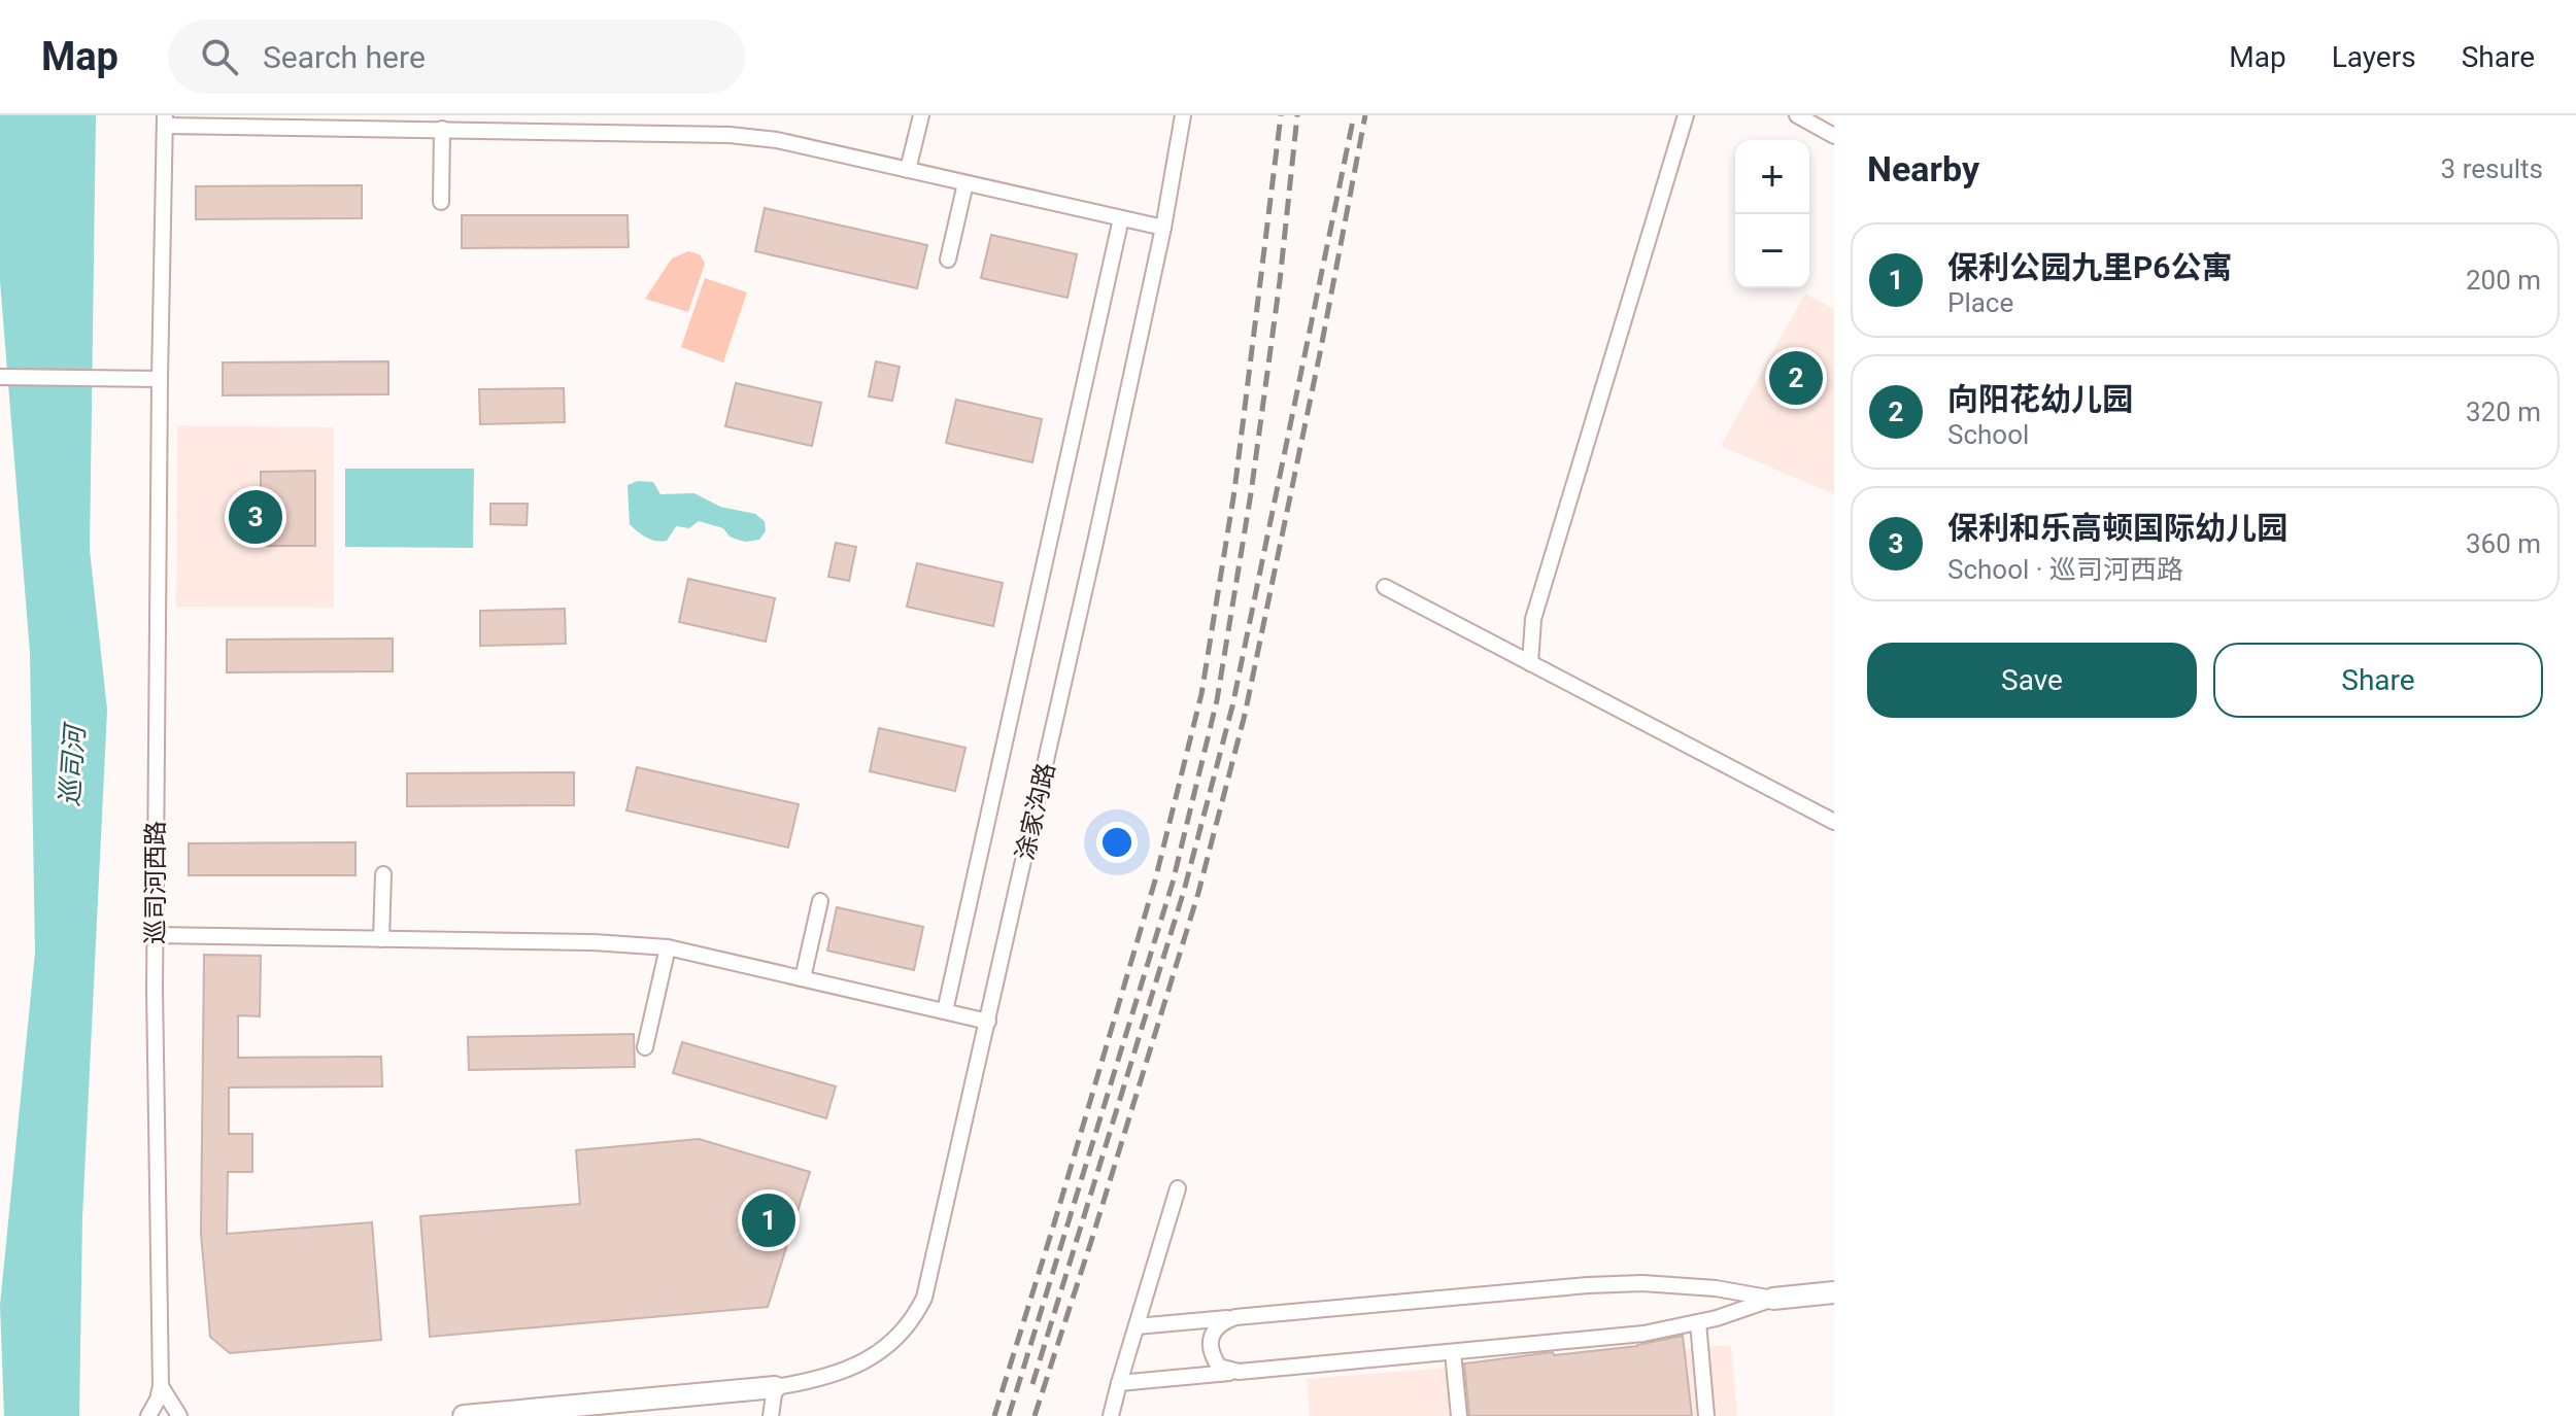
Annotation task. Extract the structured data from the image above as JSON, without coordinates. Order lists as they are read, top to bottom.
{
  "streets": {
    "street": ["涂家沟路", "巡司河西路"]
  },
  "water": ["巡司河"],
  "page": {
    "header": "Map",
    "search": "Search here",
    "nav": ["Map", "Layers", "Share"],
    "heading": ["Nearby", "3 results"],
    "map_buttons": ["+", "−"],
    "list": [
      {
        "mark": "1",
        "name": "保利公园九里P6公寓",
        "note": "Place",
        "value": "200 m"
      },
      {
        "mark": "2",
        "name": "向阳花幼儿园",
        "note": "School",
        "value": "320 m"
      },
      {
        "mark": "3",
        "name": "保利和乐高顿国际幼儿园",
        "note": "School · 巡司河西路",
        "value": "360 m"
      }
    ],
    "pins": ["2", "3", "1"],
    "buttons": ["Save", "Share"]
  }
}
